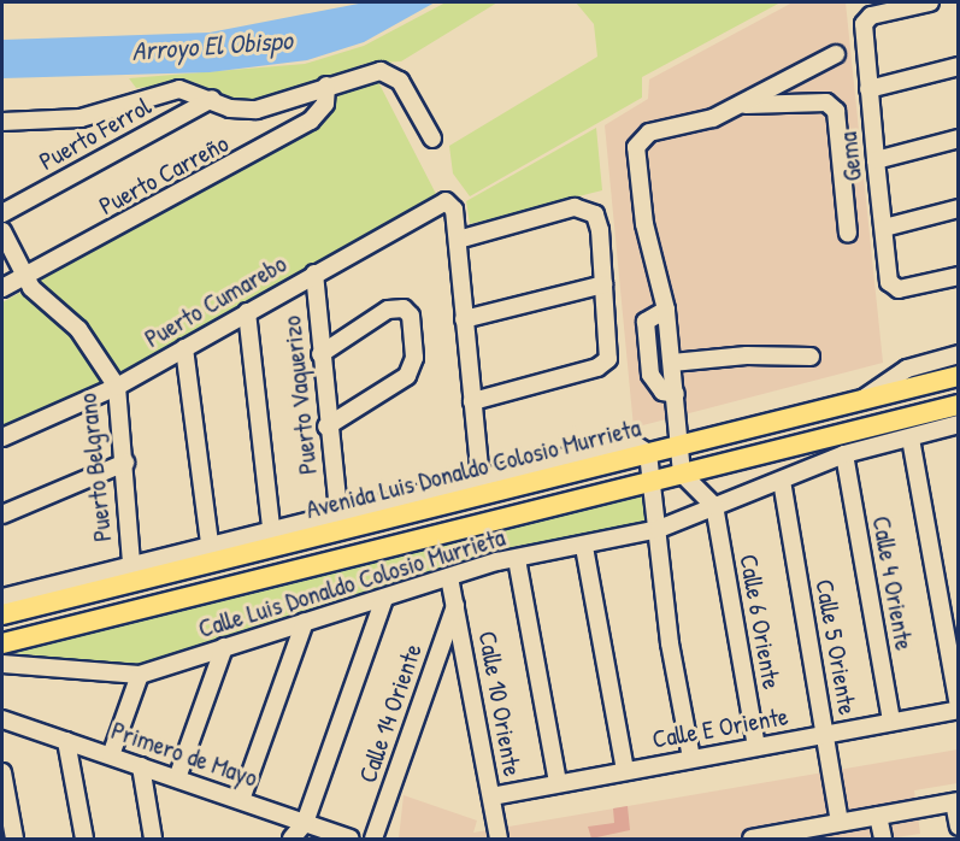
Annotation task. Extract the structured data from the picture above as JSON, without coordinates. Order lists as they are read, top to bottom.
{
  "streets": {
    "main road": ["Avenida Luis Donaldo Colosio Murrieta"],
    "street": [
      "Puerto Ferrol",
      "Gema",
      "Puerto Carreño",
      "Puerto Cumarebo",
      "Puerto Vaquerizo",
      "Puerto Belgrano",
      "Calle Luis Donaldo Colosio Murrieta",
      "Calle 4 Oriente",
      "Calle 6 Oriente",
      "Calle 5 Oriente",
      "Calle 10 Oriente",
      "Calle 14 Oriente",
      "Calle E Oriente",
      "Primero de Mayo"
    ]
  },
  "crossings": [
    ["Puerto Carreño", "Puerto Belgrano"],
    ["Puerto Cumarebo", "Puerto Vaquerizo"],
    ["Puerto Cumarebo", "Puerto Belgrano"],
    ["Calle Luis Donaldo Colosio Murrieta", "Calle 4 Oriente"],
    ["Calle Luis Donaldo Colosio Murrieta", "Calle 6 Oriente"],
    ["Calle Luis Donaldo Colosio Murrieta", "Calle 5 Oriente"],
    ["Calle Luis Donaldo Colosio Murrieta", "Calle 10 Oriente"],
    ["Calle 4 Oriente", "Calle E Oriente"],
    ["Calle 6 Oriente", "Calle E Oriente"],
    ["Calle 5 Oriente", "Calle E Oriente"],
    ["Calle 10 Oriente", "Calle 14 Oriente"],
    ["Calle 10 Oriente", "Calle E Oriente"]
  ],
  "water": ["Arroyo El Obispo"]
}
